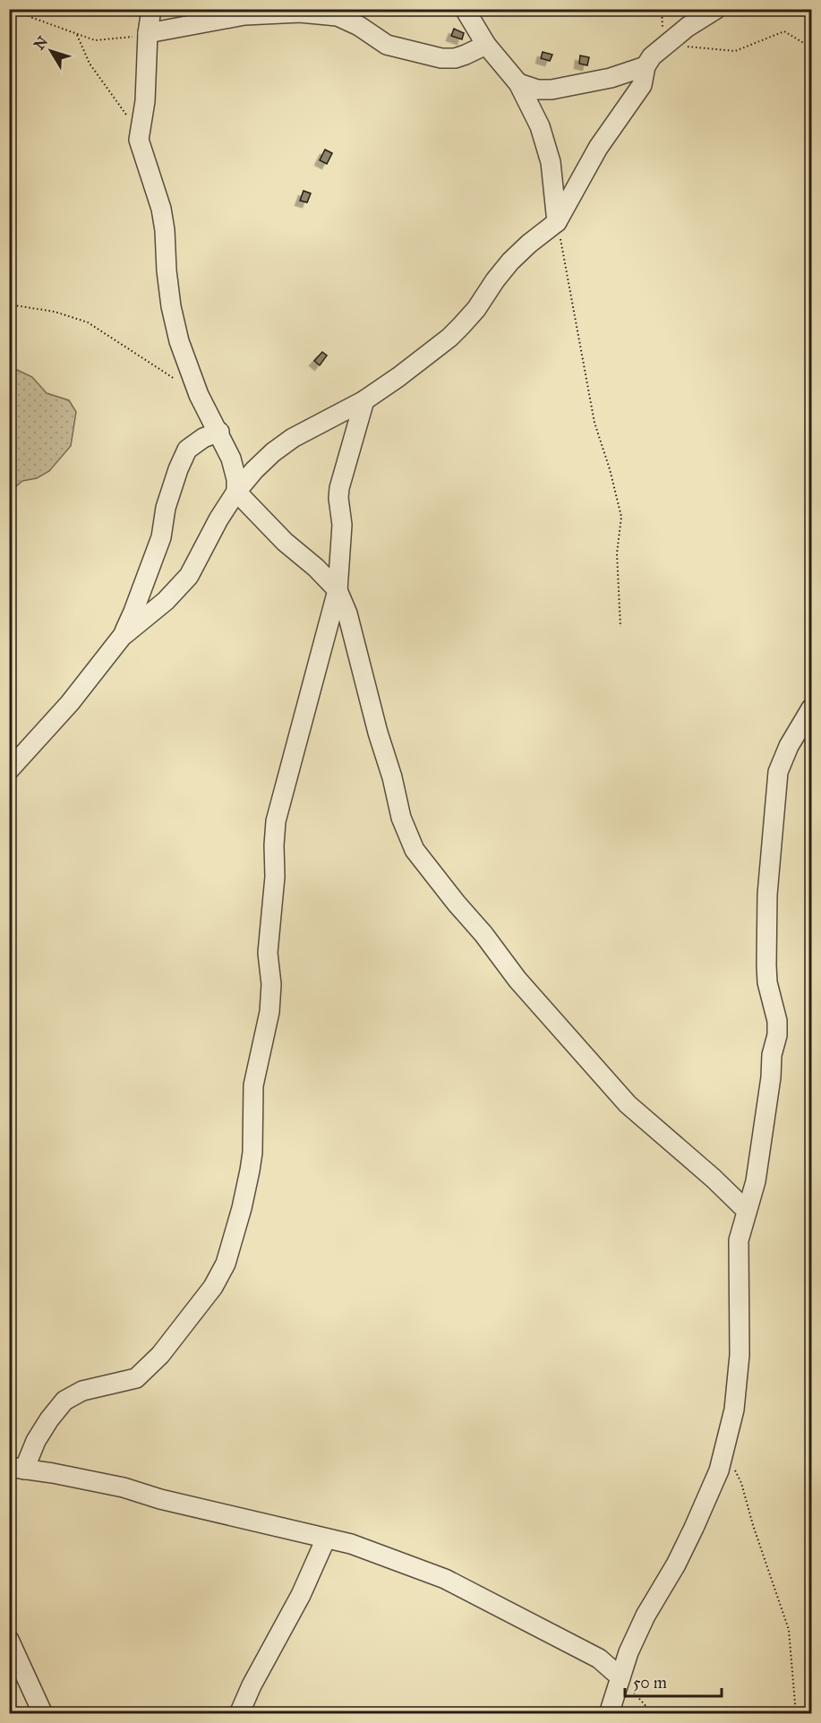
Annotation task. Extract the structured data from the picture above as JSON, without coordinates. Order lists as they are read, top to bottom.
{
  "scale_bar": "50 m",
  "north": "top left"
}
